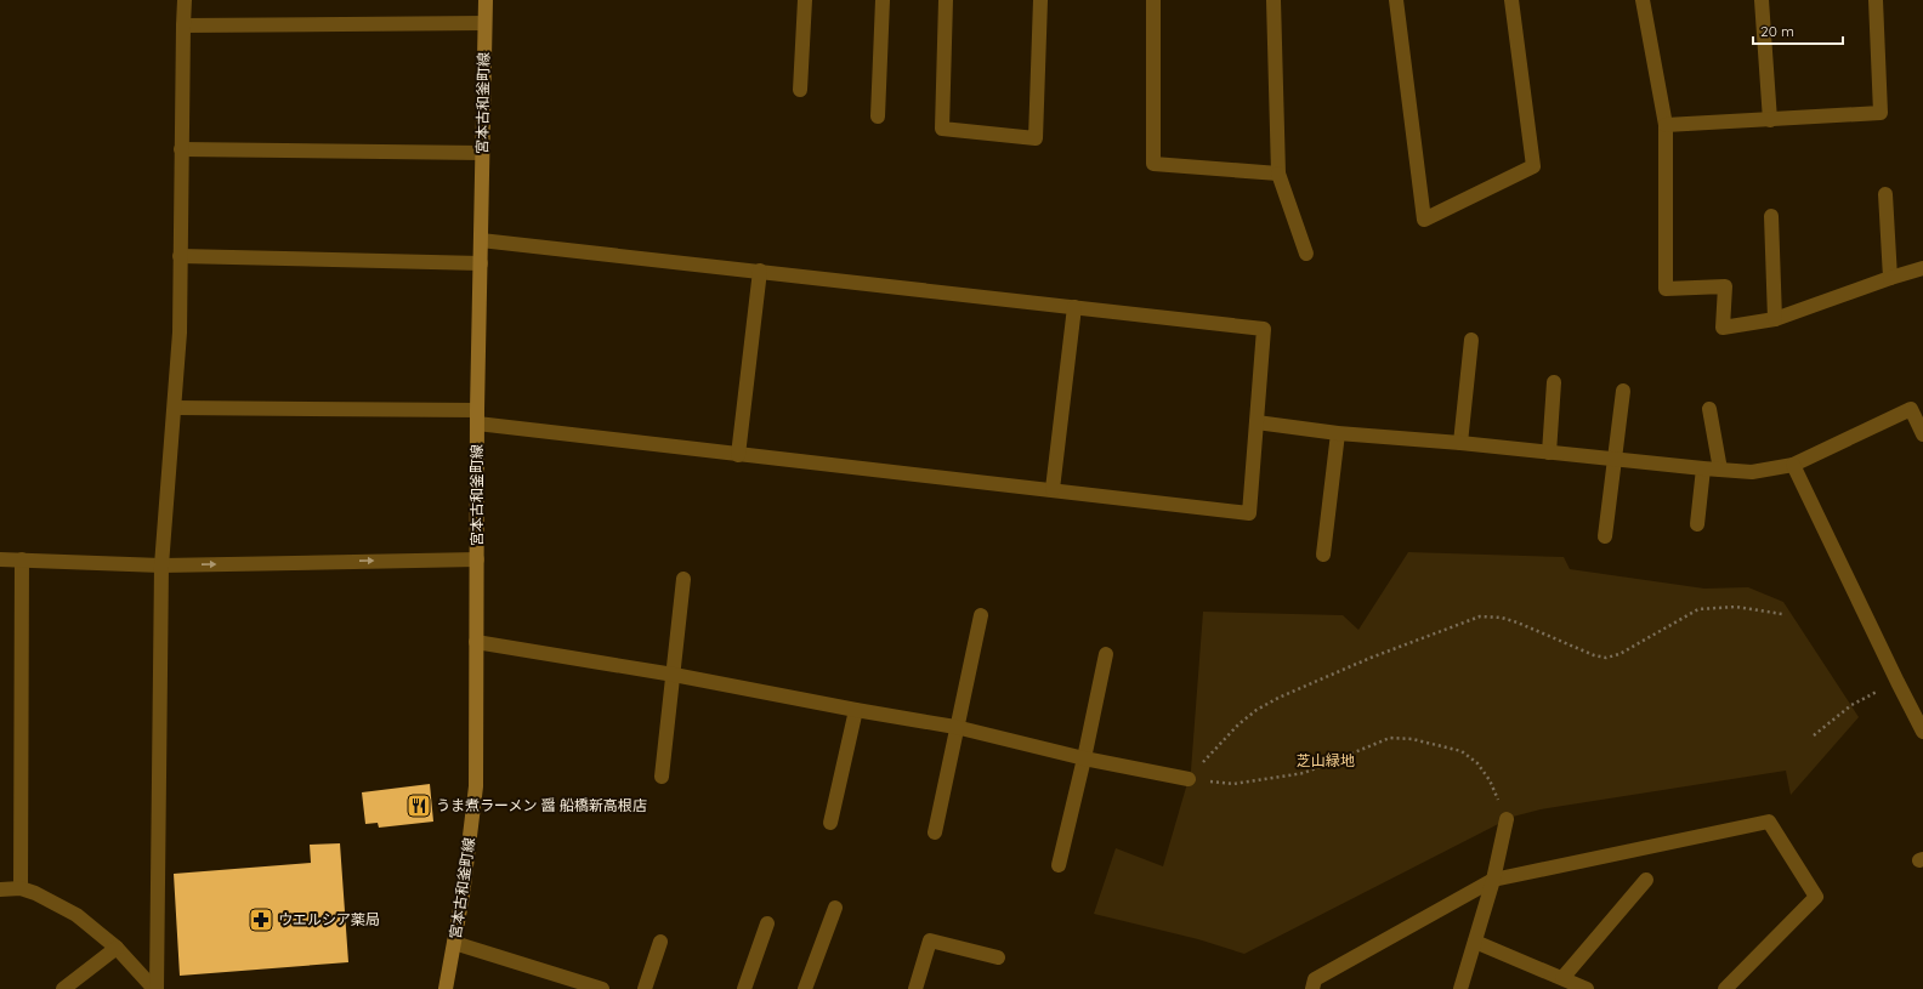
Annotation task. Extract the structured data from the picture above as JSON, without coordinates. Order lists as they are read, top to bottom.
{
  "streets": {
    "street": ["宮本古和釜町線"]
  },
  "parks": ["芝山緑地"],
  "places": {
    "restaurant": ["うま煮ラーメン 醤 船橋新高根店"],
    "pharmacy": ["ウエルシア薬局"]
  },
  "scale_bar": "20 m"
}
